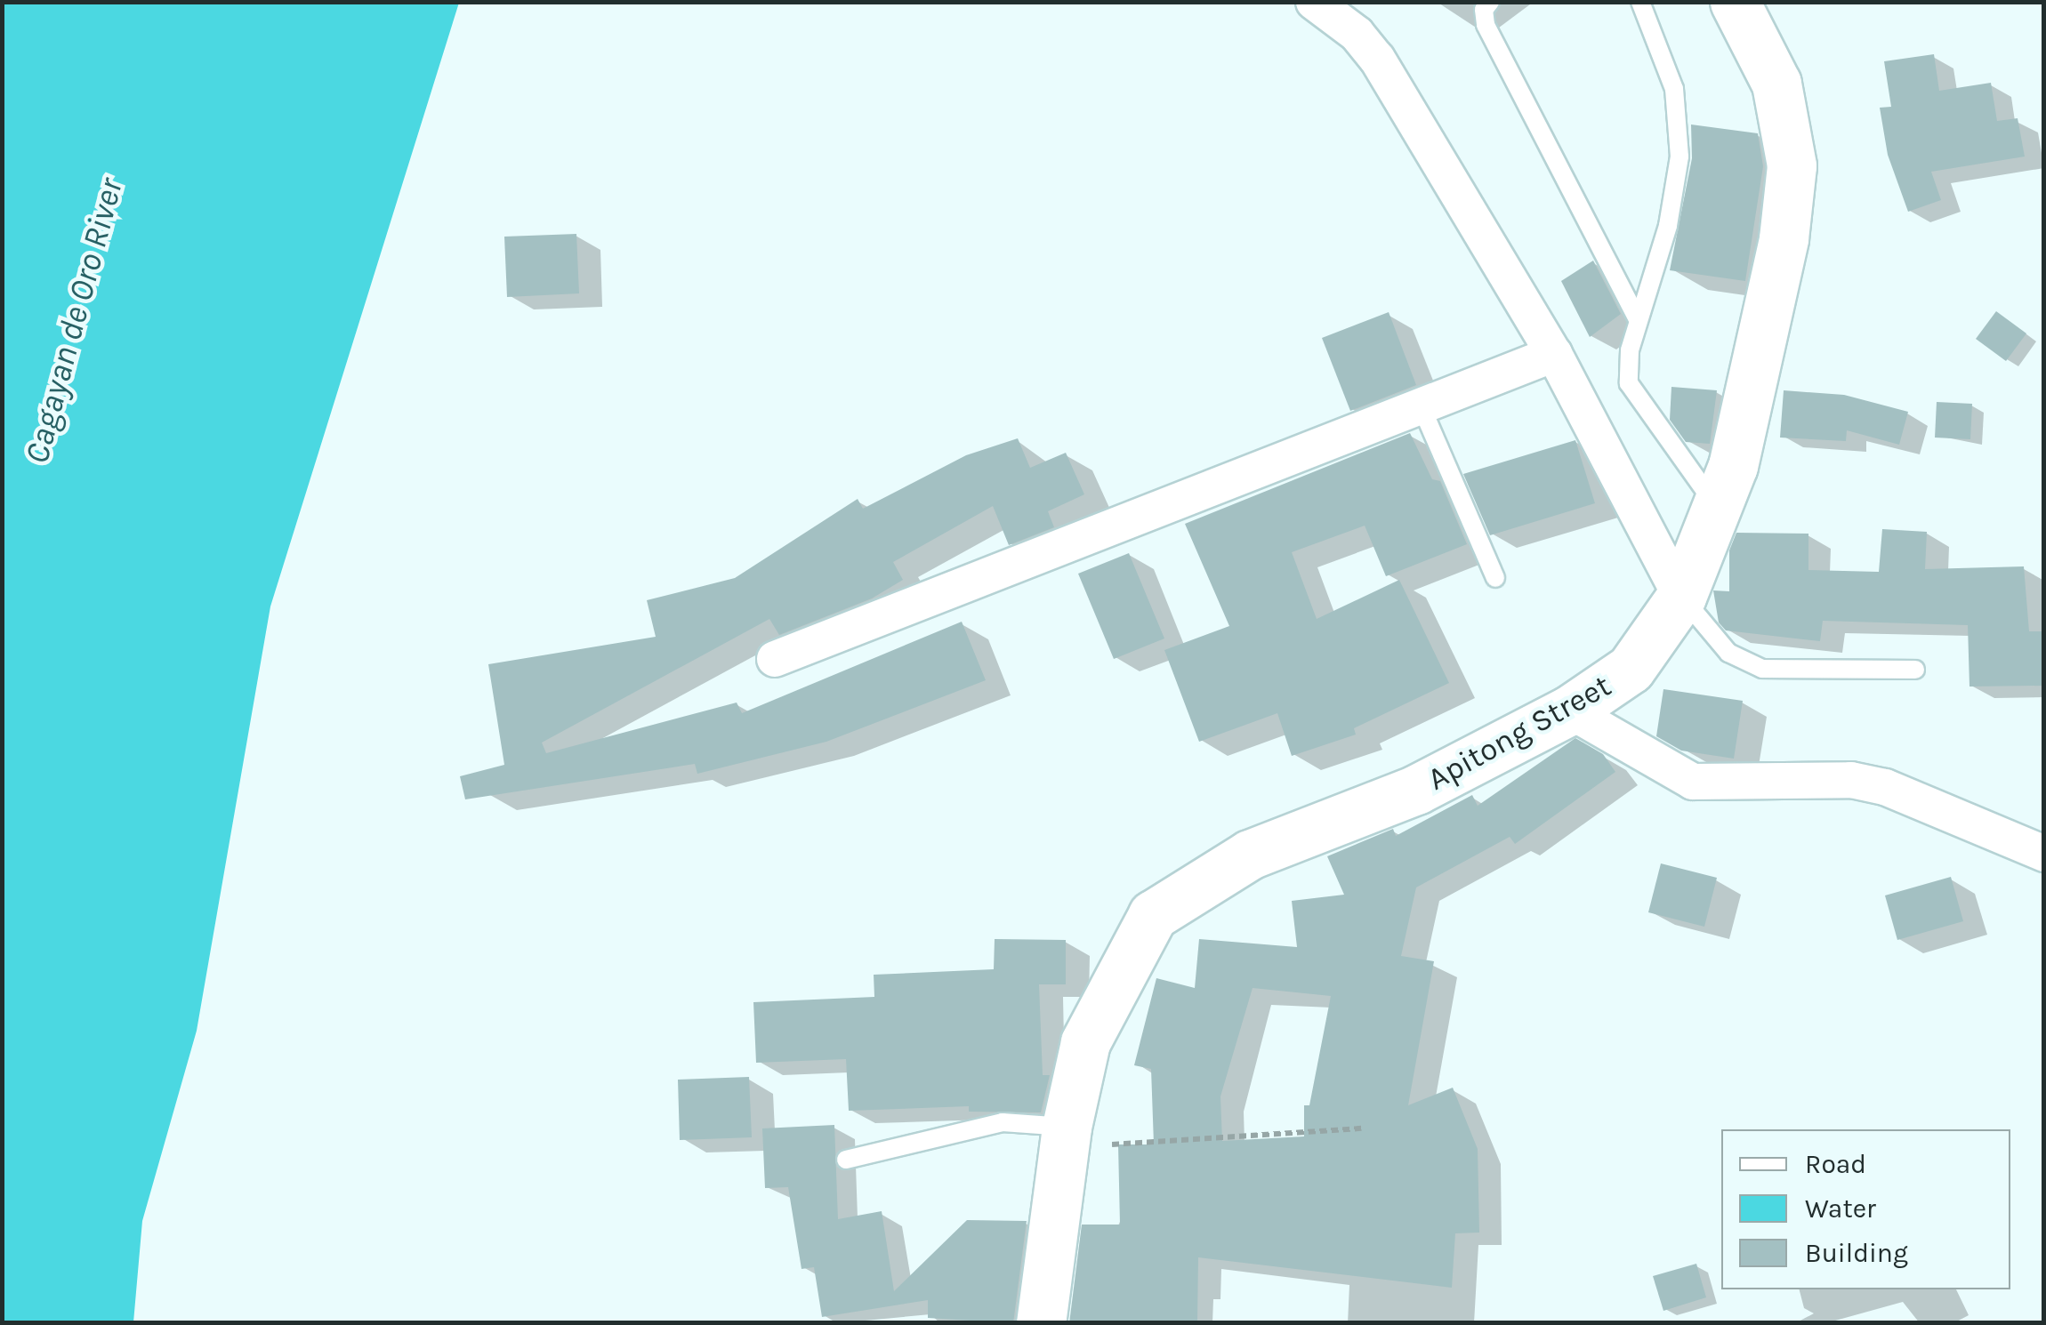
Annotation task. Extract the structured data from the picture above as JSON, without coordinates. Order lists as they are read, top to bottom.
{
  "streets": {
    "street": ["Apitong Street"]
  },
  "water": ["Cagayan de Oro River"],
  "legend": ["Road", "Water", "Building"]
}
